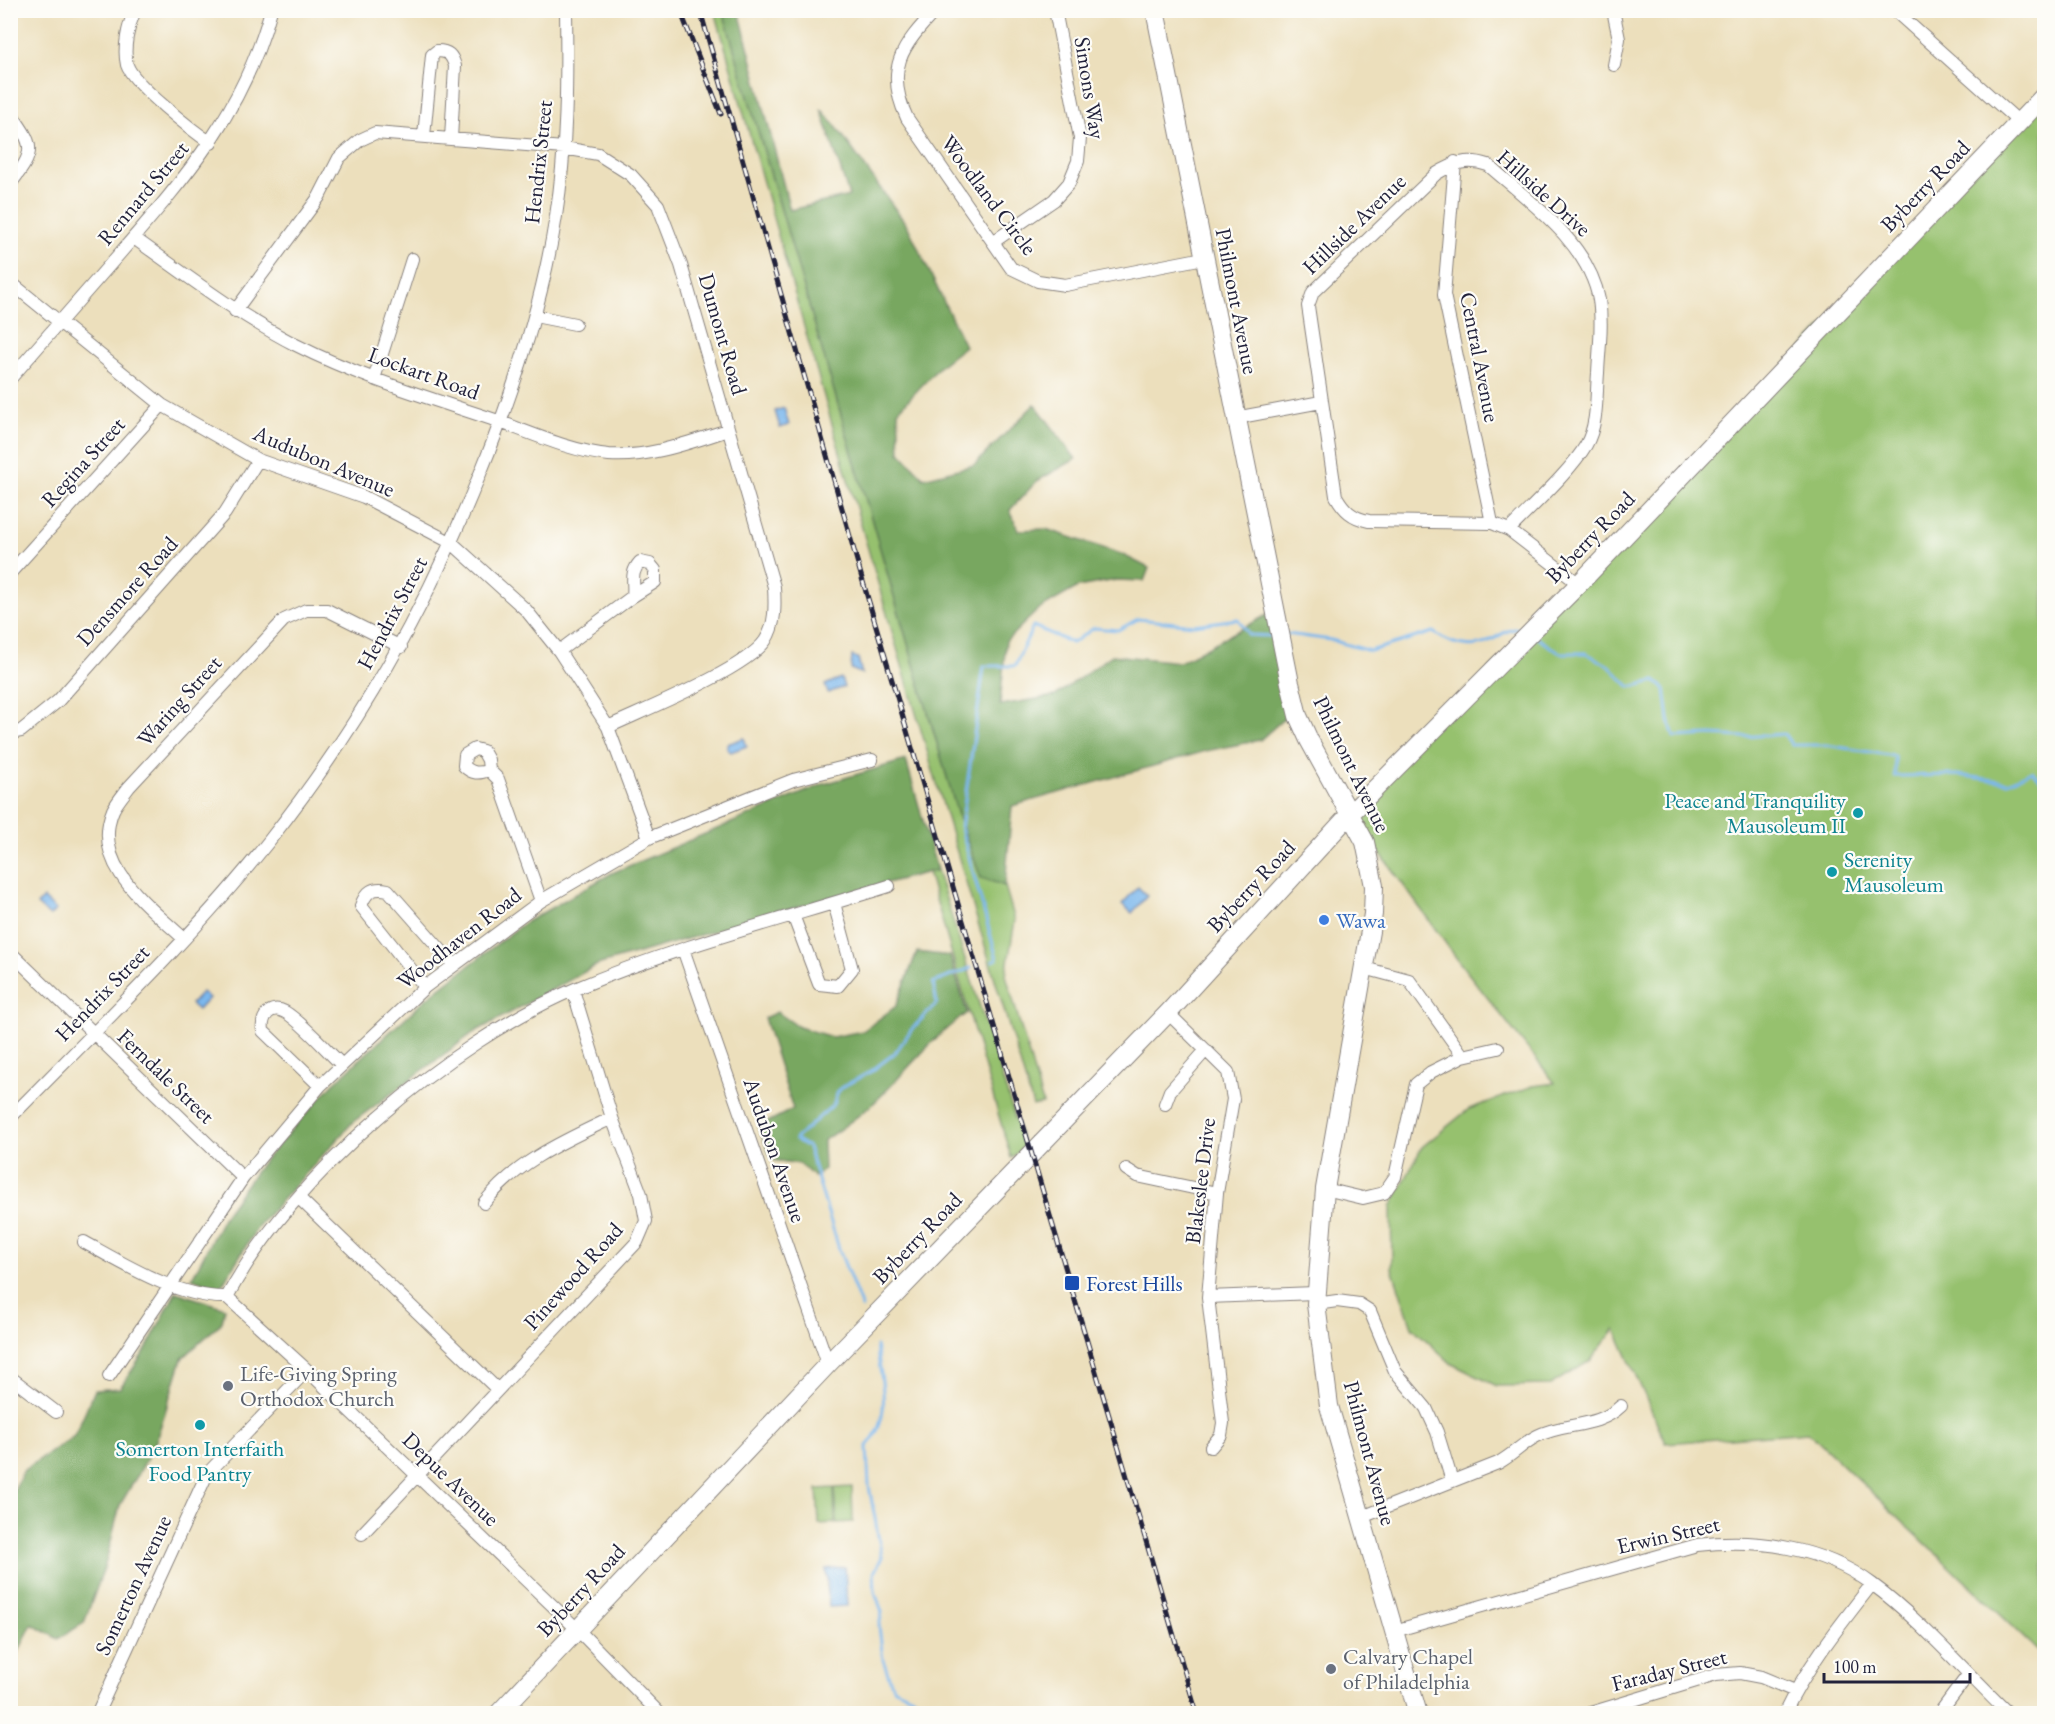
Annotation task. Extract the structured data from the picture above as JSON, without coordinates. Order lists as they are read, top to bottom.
{
  "streets": {
    "main road": ["Byberry Road", "Philmont Avenue"],
    "street": [
      "Simons Way",
      "Hendrix Street",
      "Rennard Street",
      "Hillside Drive",
      "Woodland Circle",
      "Hillside Avenue",
      "Dumont Road",
      "Central Avenue",
      "Lockart Road",
      "Audubon Avenue",
      "Regina Street",
      "Densmore Road",
      "Waring Street",
      "Woodhaven Road",
      "Ferndale Street",
      "Blakeslee Drive",
      "Pinewood Road",
      "Depue Avenue",
      "Erwin Street",
      "Somerton Avenue",
      "Faraday Street"
    ]
  },
  "crossings": [
    ["Simons Way", "Woodland Circle"],
    ["Hendrix Street", "Dumont Road"],
    ["Hendrix Street", "Lockart Road"],
    ["Hendrix Street", "Audubon Avenue"],
    ["Hendrix Street", "Waring Street"],
    ["Hendrix Street", "Ferndale Street"],
    ["Byberry Road", "Philmont Avenue"],
    ["Byberry Road", "Audubon Avenue"],
    ["Byberry Road", "Blakeslee Drive"],
    ["Byberry Road", "Depue Avenue"],
    ["Rennard Street", "Lockart Road"],
    ["Rennard Street", "Audubon Avenue"],
    ["Hillside Drive", "Hillside Avenue"],
    ["Hillside Drive", "Central Avenue"],
    ["Woodland Circle", "Philmont Avenue"],
    ["Hillside Avenue", "Central Avenue"],
    ["Philmont Avenue", "Erwin Street"],
    ["Dumont Road", "Lockart Road"],
    ["Dumont Road", "Audubon Avenue"],
    ["Audubon Avenue", "Regina Street"],
    ["Audubon Avenue", "Densmore Road"],
    ["Audubon Avenue", "Woodhaven Road"],
    ["Woodhaven Road", "Ferndale Street"],
    ["Pinewood Road", "Depue Avenue"],
    ["Depue Avenue", "Somerton Avenue"]
  ],
  "places": {
    "other": [
      "Peace and Tranquility Mausoleum II",
      "Serenity Mausoleum",
      "Wawa",
      "Life-Giving Spring Orthodox Church",
      "Somerton Interfaith Food Pantry",
      "Calvary Chapel of Philadelphia"
    ],
    "transit": ["Forest Hills"]
  },
  "scale_bar": "100 m"
}
